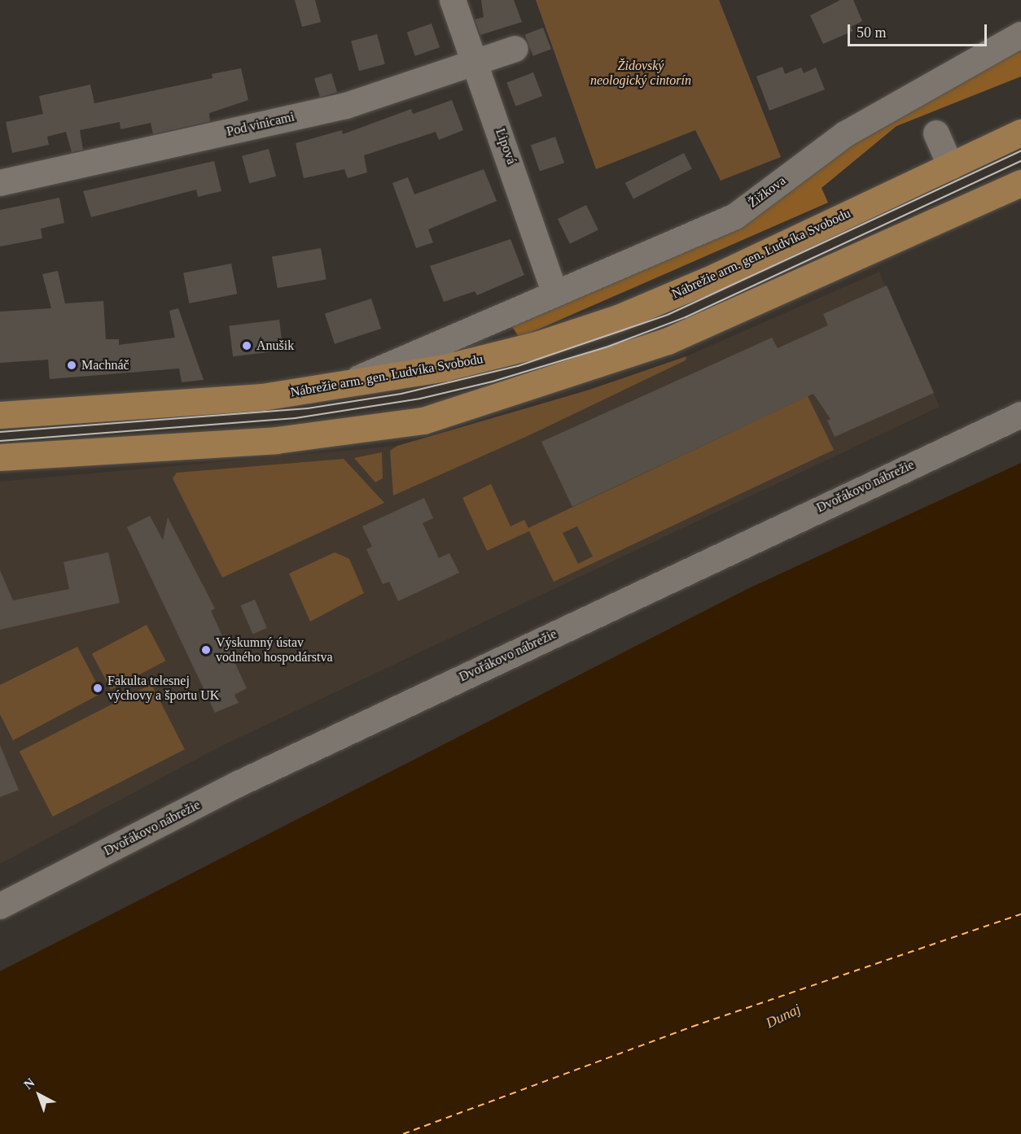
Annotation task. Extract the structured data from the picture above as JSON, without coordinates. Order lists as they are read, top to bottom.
{
  "streets": {
    "main road": ["Nábrežie arm. gen. Ludvíka Svobodu"],
    "street": [
      "Pod vinicami",
      "Lipová",
      "Žižkova",
      "Dvořákovo nábrežie"
    ]
  },
  "crossings": [
    ["Pod vinicami", "Lipová"],
    ["Lipová", "Žižkova"],
    ["Žižkova", "Nábrežie arm. gen. Ludvíka Svobodu"]
  ],
  "water": ["Dunaj"],
  "parks": ["Židovský neologický cintorín"],
  "places": [
    "Anušik",
    "Machnáč",
    "Výskumný ústav vodného hospodárstva",
    "Fakulta telesnej výchovy a športu UK"
  ],
  "scale_bar": "50 m",
  "north": "top left"
}
